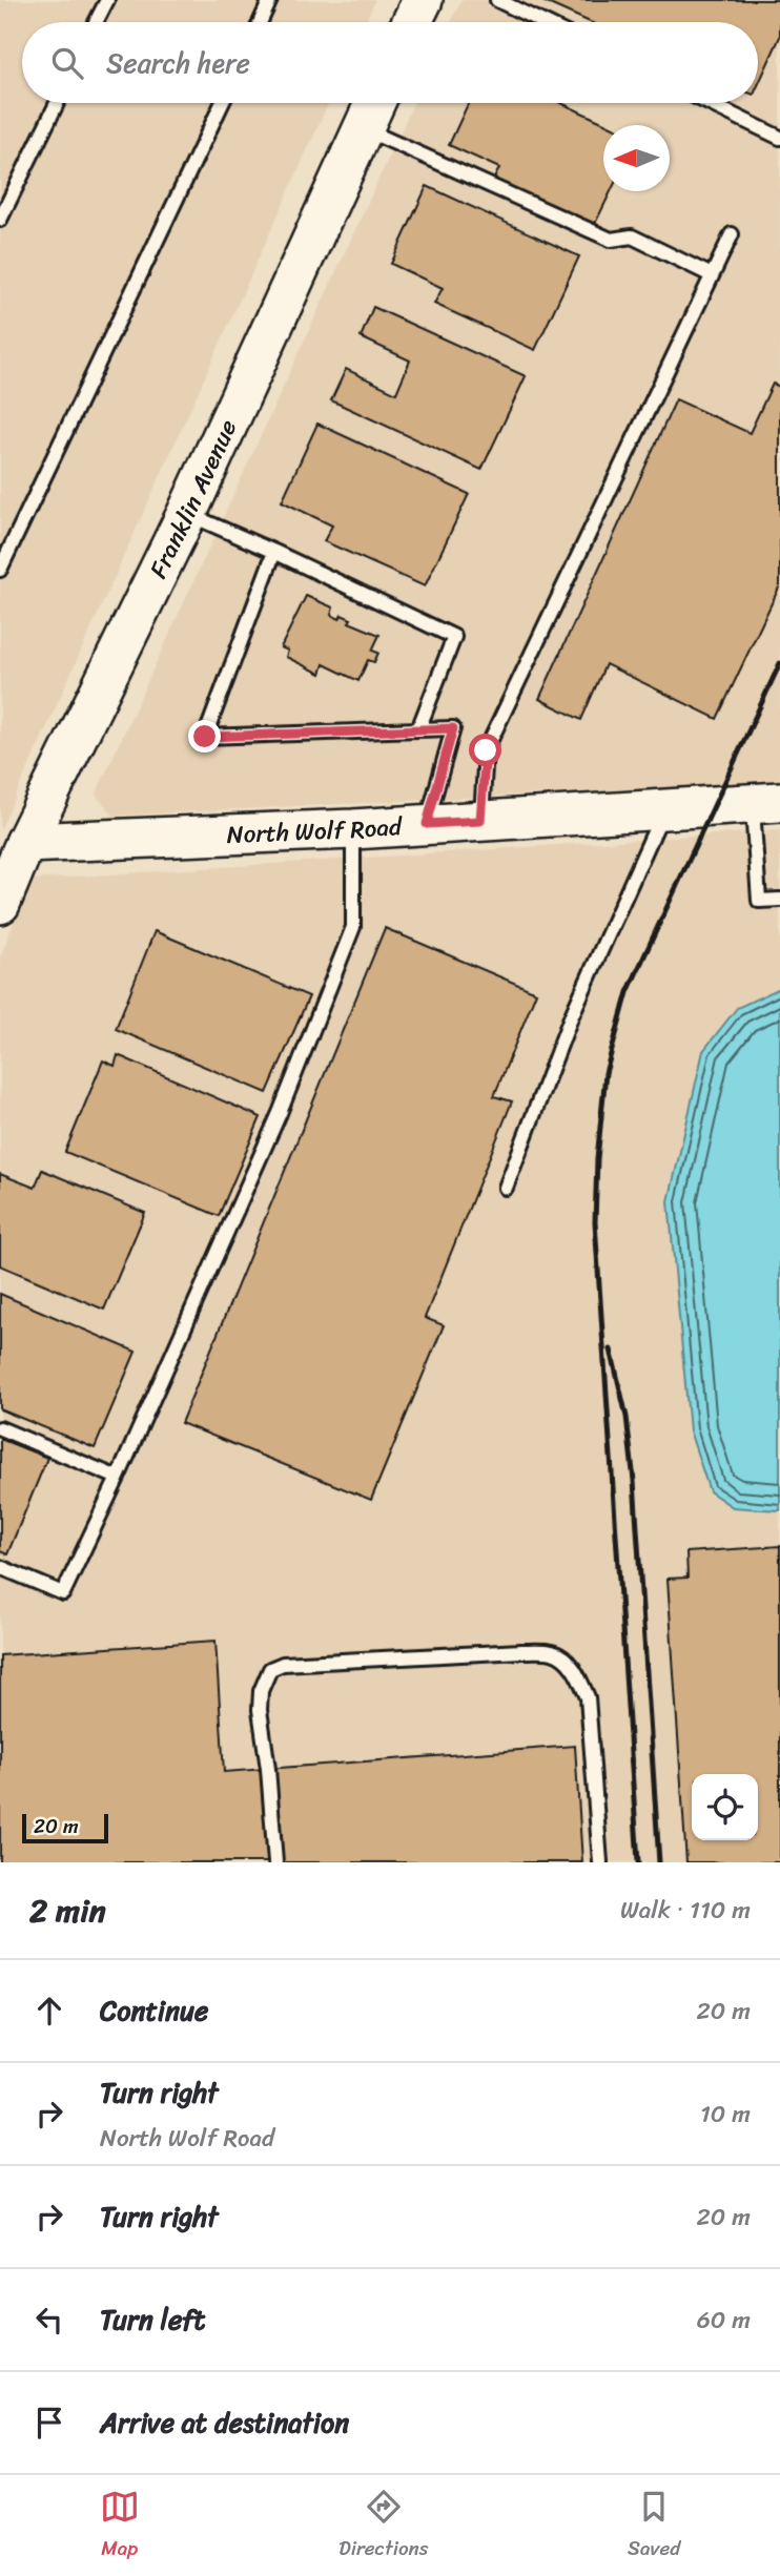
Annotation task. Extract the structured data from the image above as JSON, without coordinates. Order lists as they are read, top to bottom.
{
  "streets": {
    "main road": ["Franklin Avenue", "North Wolf Road"]
  },
  "crossings": [
    ["Franklin Avenue", "North Wolf Road"]
  ],
  "scale_bar": "20 m",
  "north": "left",
  "page": {
    "search": "Search here",
    "scale": "20 m",
    "heading": ["2 min", "Walk · 110 m"],
    "list": [
      ["Continue", "20 m"],
      ["Turn right", "North Wolf Road", "10 m"],
      ["Turn right", "20 m"],
      ["Turn left", "60 m"],
      "Arrive at destination"
    ],
    "nav": ["Map", "Directions", "Saved"]
  }
}
